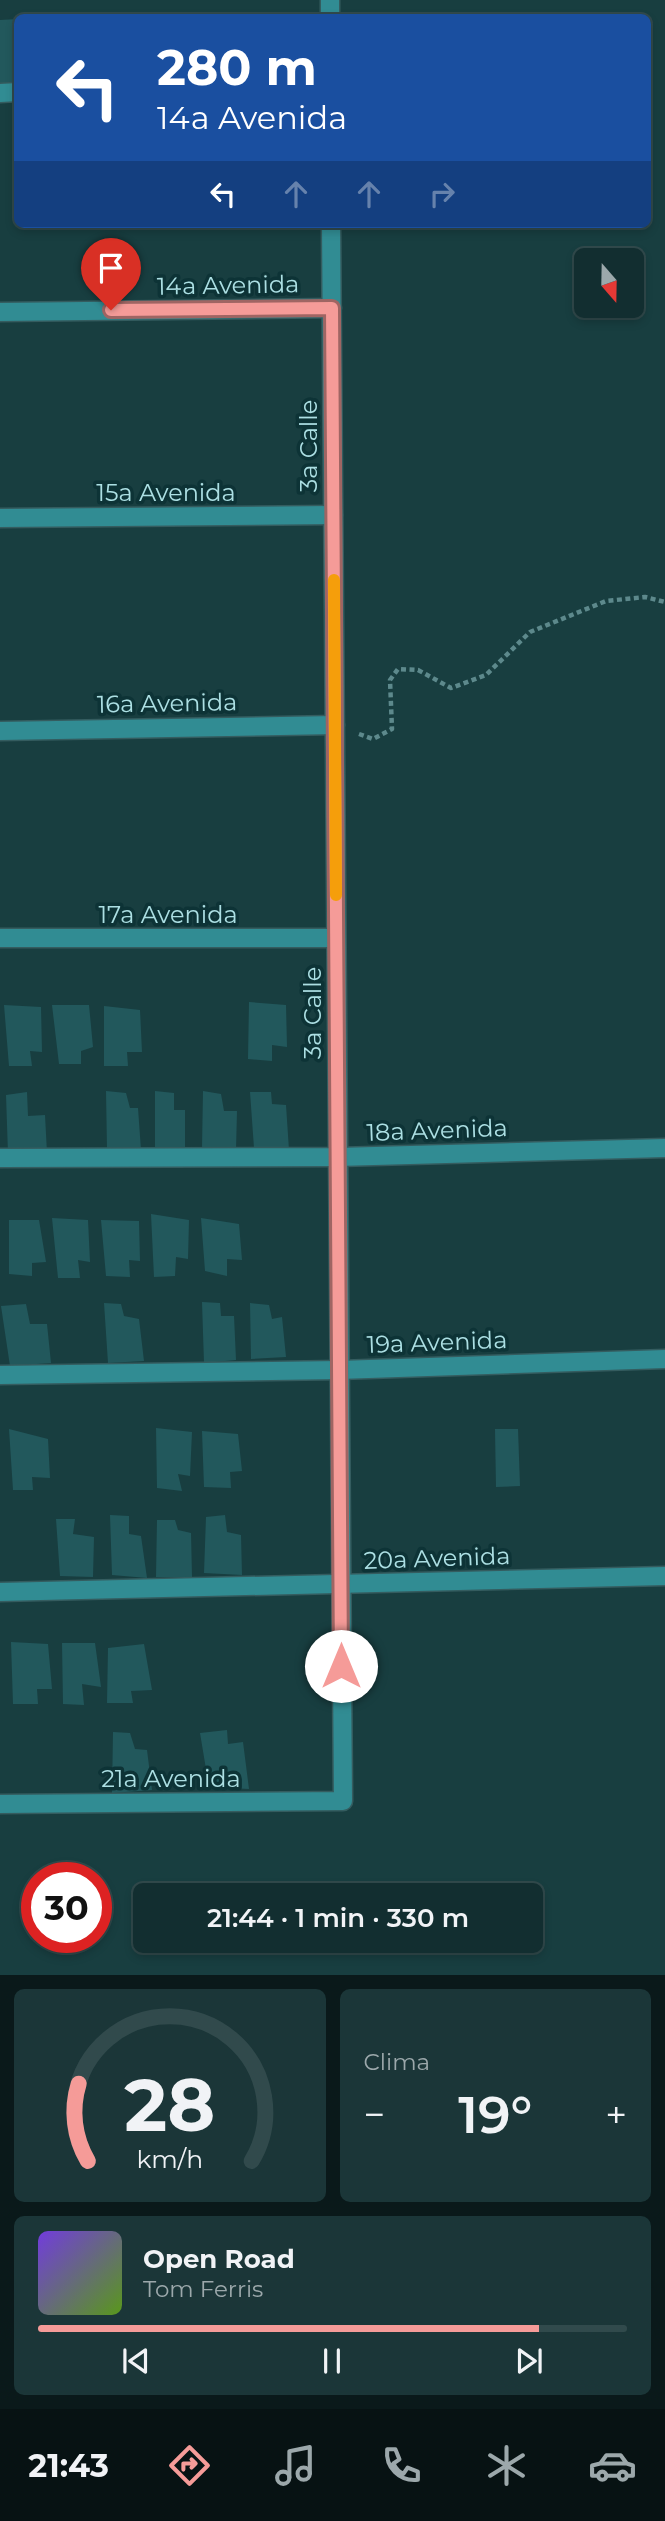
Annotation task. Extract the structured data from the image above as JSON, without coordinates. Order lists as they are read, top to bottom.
{
  "streets": {
    "street": [
      "14a Avenida",
      "3a Calle",
      "15a Avenida",
      "16a Avenida",
      "17a Avenida",
      "18a Avenida",
      "19a Avenida",
      "20a Avenida",
      "21a Avenida"
    ]
  },
  "crossings": [
    ["14a Avenida", "3a Calle"],
    ["3a Calle", "15a Avenida"],
    ["3a Calle", "16a Avenida"],
    ["3a Calle", "17a Avenida"],
    ["3a Calle", "18a Avenida"],
    ["3a Calle", "19a Avenida"],
    ["3a Calle", "20a Avenida"],
    ["3a Calle", "21a Avenida"]
  ],
  "north": "bottom",
  "page": {
    "turn": ["280 m", "14a Avenida"],
    "limit": "30",
    "trip": "21:44 · 1 min · 330 m",
    "tile": "Clima",
    "heat": ["−", "19°", "+"],
    "song": ["Open Road", "Tom Ferris"],
    "tabs": "21:43",
    "gauge": ["28", "km/h"]
  }
}
